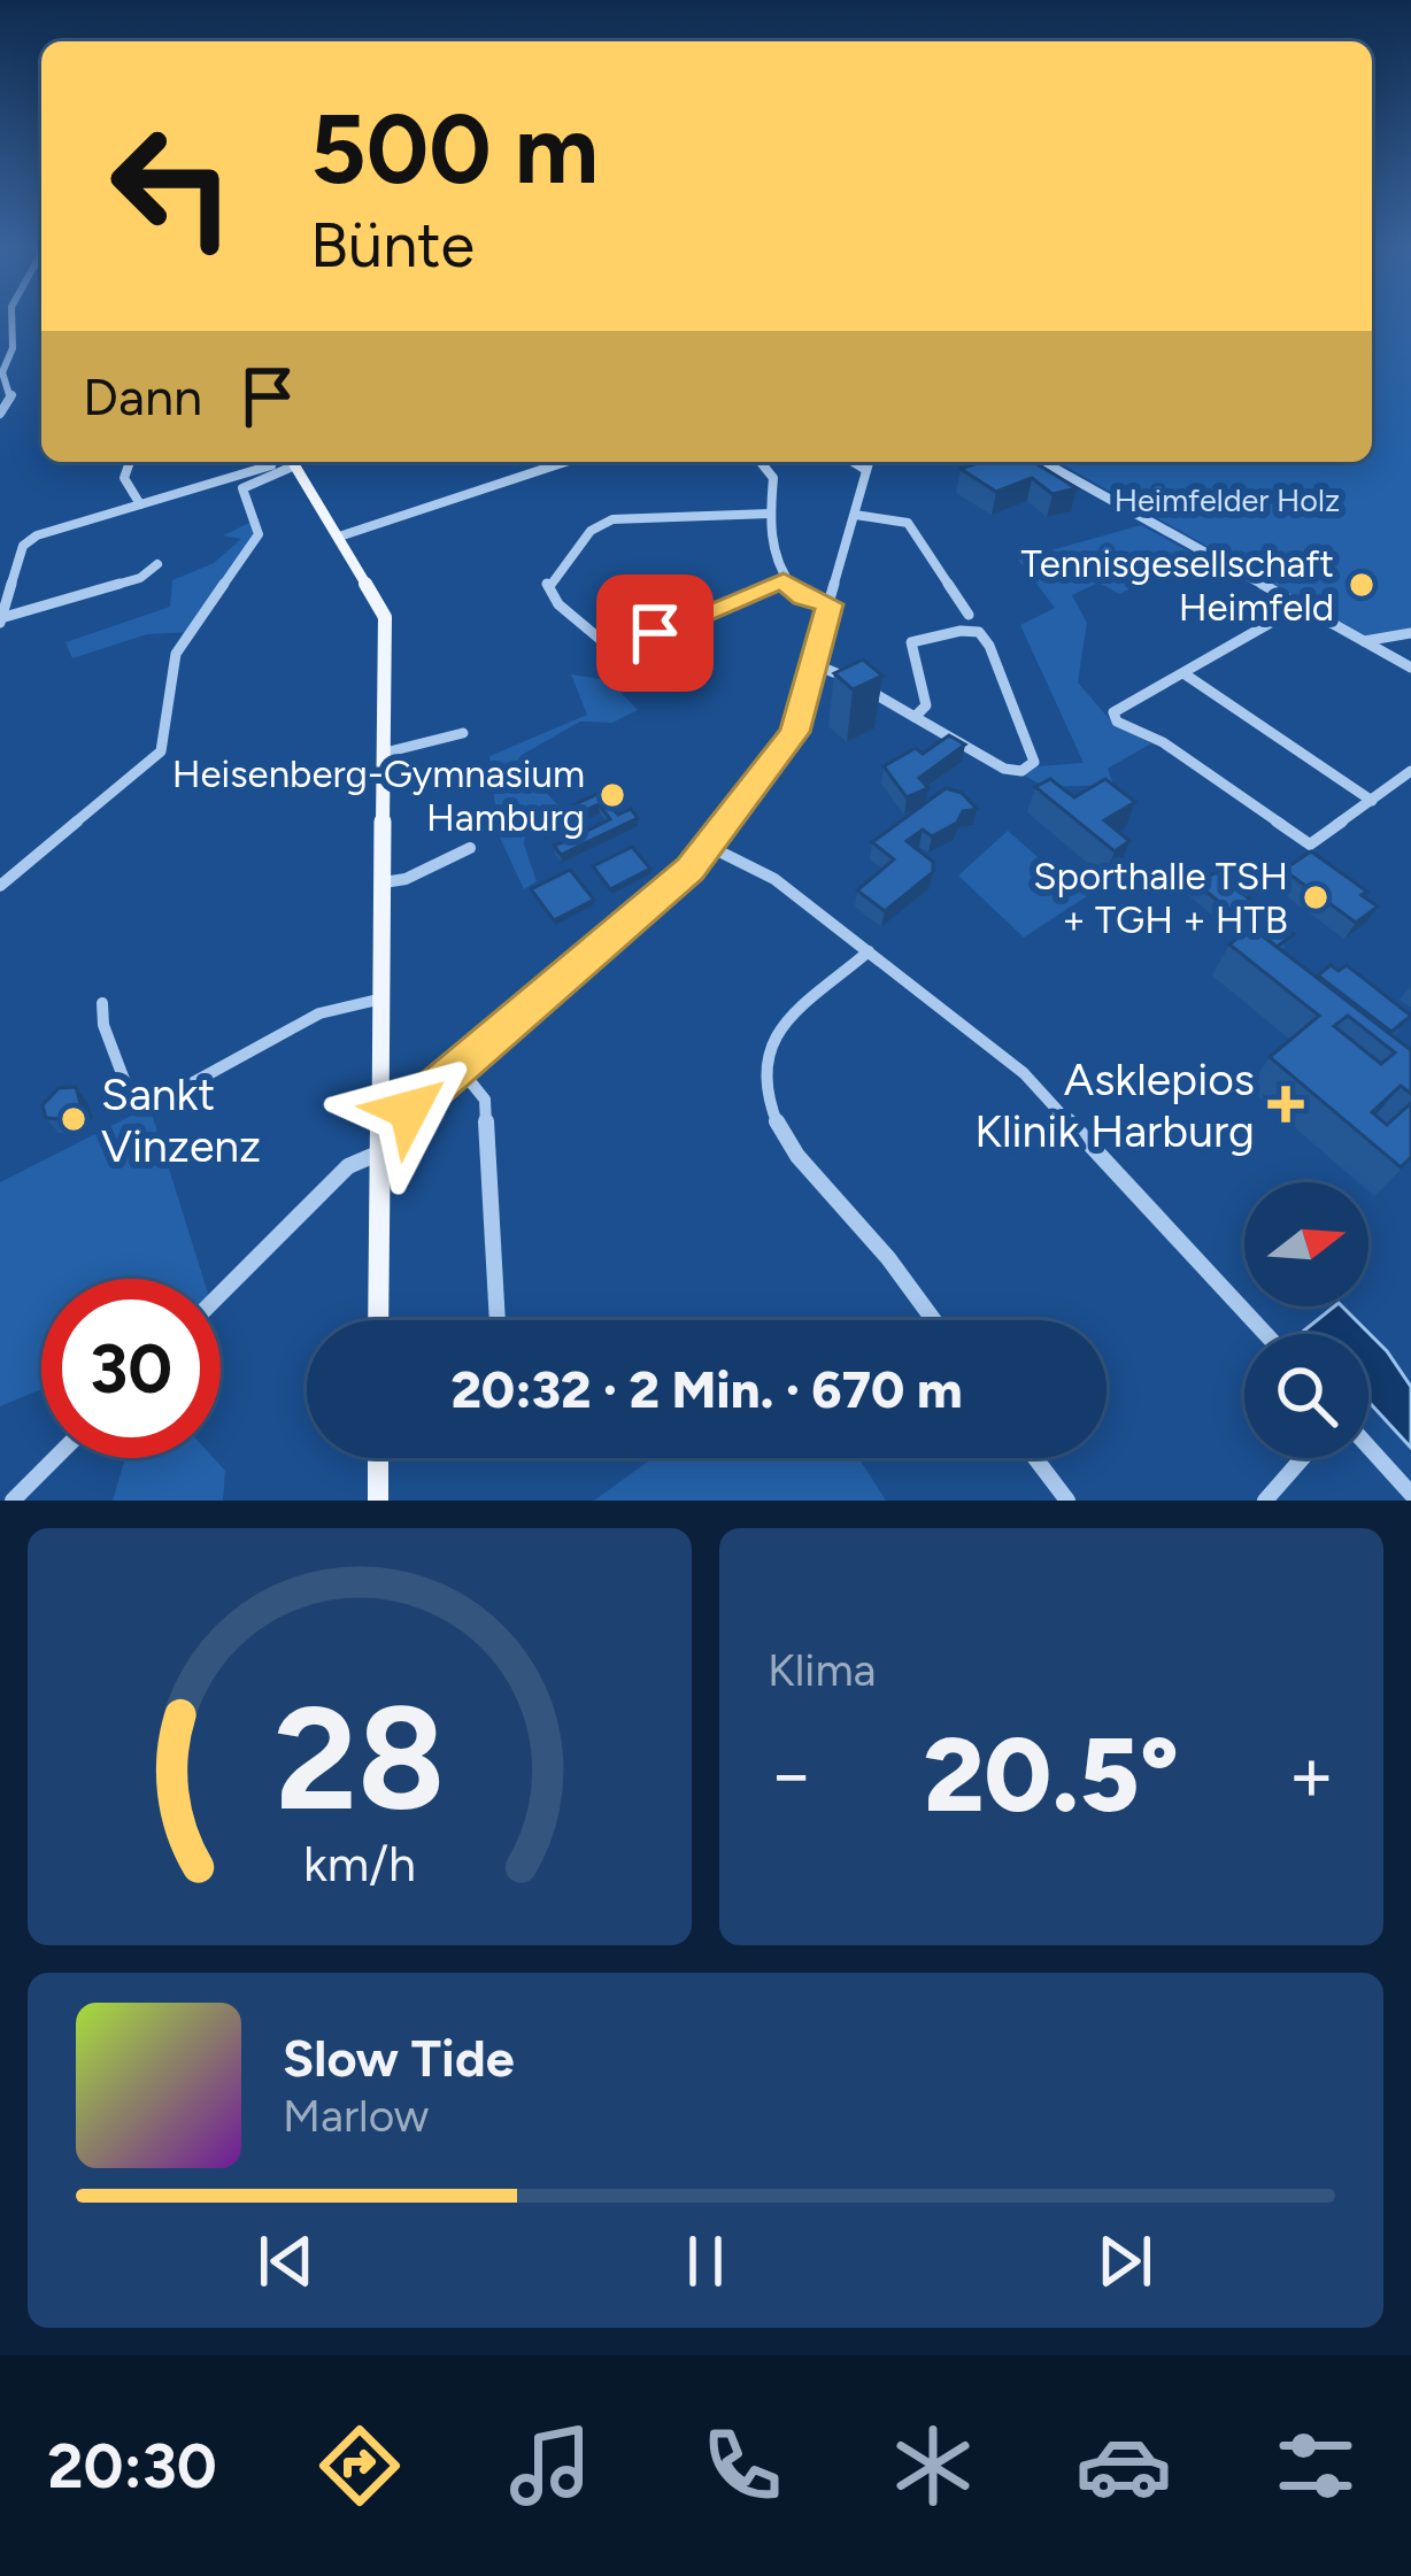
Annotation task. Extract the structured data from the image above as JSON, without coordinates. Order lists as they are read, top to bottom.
{
  "parks": ["Heimfelder Holz"],
  "places": {
    "other": [
      "Tennisgesellschaft Heimfeld",
      "Heisenberg-Gymnasium Hamburg",
      "Sporthalle TSH + TGH + HTB",
      "Sankt Vinzenz"
    ],
    "health": ["Asklepios Klinik Harburg"]
  },
  "north": "right",
  "page": {
    "turn": ["500 m", "Bünte"],
    "then": "Dann",
    "limit": "30",
    "trip": "20:32 · 2 Min. · 670 m",
    "tile": "Klima",
    "heat": ["−", "20.5°", "+"],
    "song": ["Slow Tide", "Marlow"],
    "tabs": "20:30",
    "gauge": ["28", "km/h"]
  }
}
